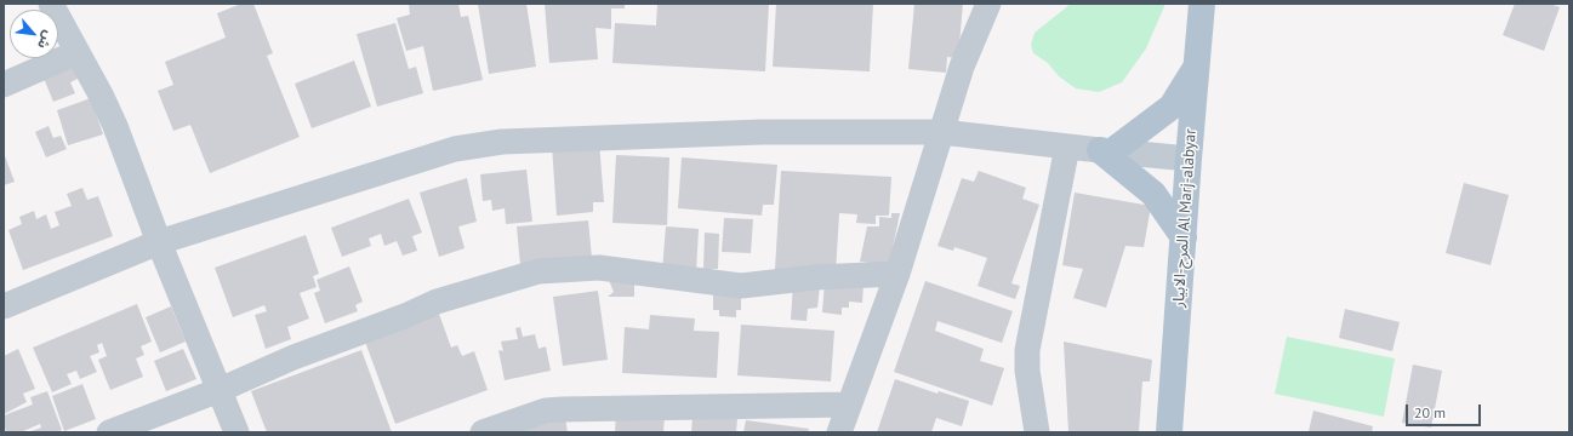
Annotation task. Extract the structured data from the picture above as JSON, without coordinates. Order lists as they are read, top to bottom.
{
  "streets": {
    "main road": ["المرج-الابيار Al Marj-alabyar"]
  },
  "scale_bar": "20 m",
  "north": "bottom right"
}
